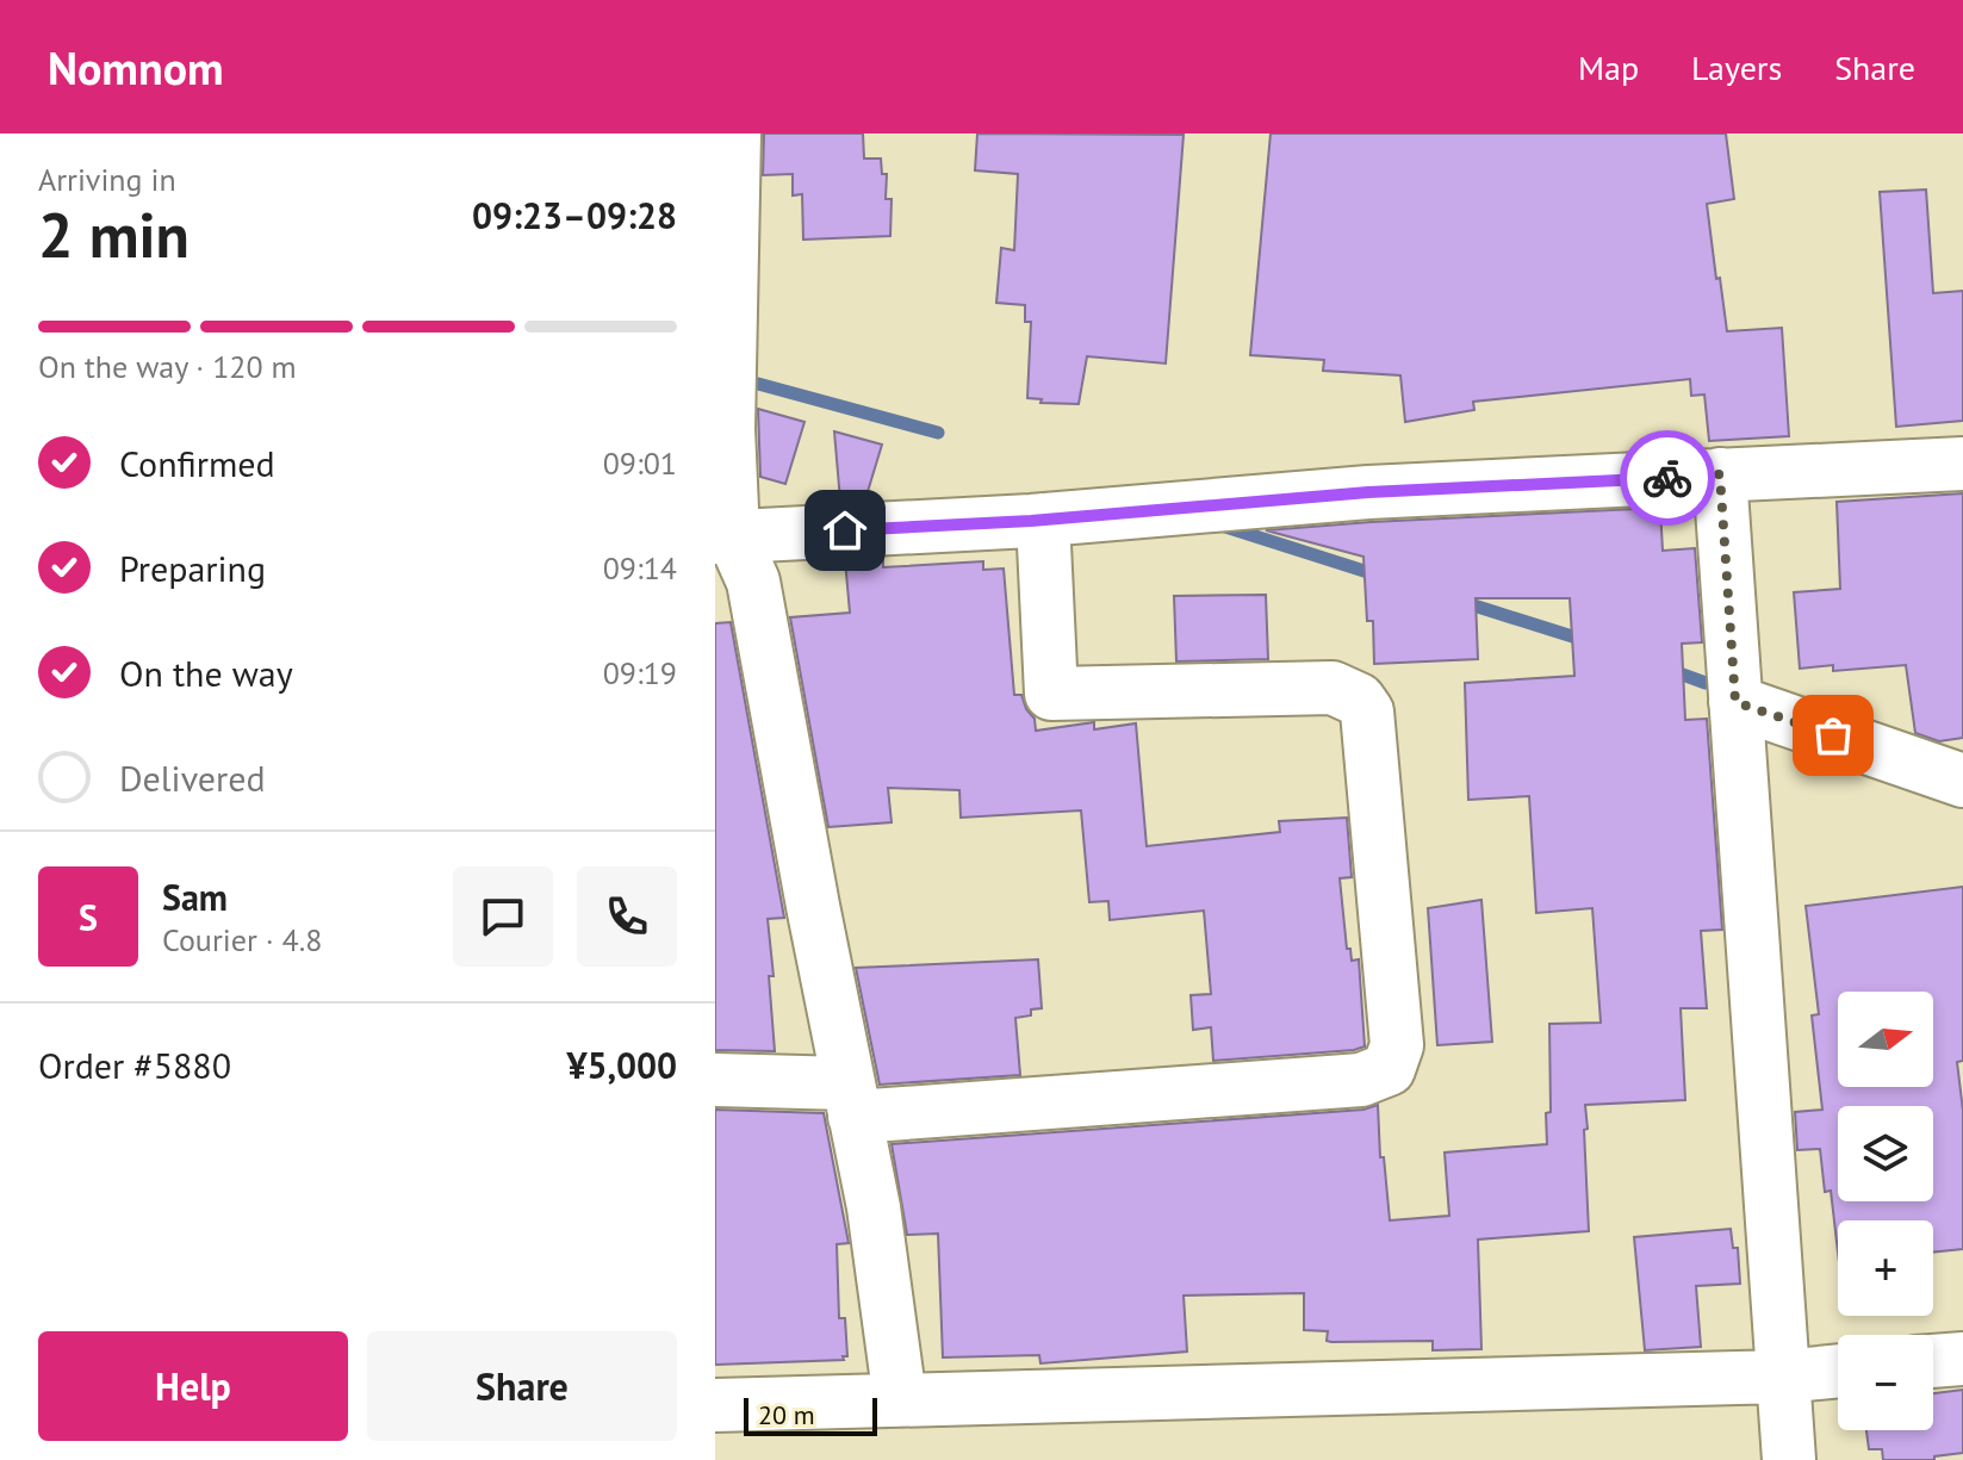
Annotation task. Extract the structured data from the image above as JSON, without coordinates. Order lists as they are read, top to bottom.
{
  "scale_bar": "20 m",
  "north": "right",
  "page": {
    "header": "Nomnom",
    "nav": ["Map", "Layers", "Share"],
    "heading": ["2 min", "Arriving in", "09:23–09:28"],
    "panel": [
      "Sam",
      "Courier · 4.8",
      "Order #5880",
      "¥5,000"
    ],
    "bar": "On the way · 120 m",
    "list": [
      ["Confirmed", "09:01"],
      ["Preparing", "09:14"],
      ["On the way", "09:19"],
      "Delivered"
    ],
    "round": "S",
    "map_buttons": ["+", "−"],
    "buttons": ["Help", "Share"],
    "scale": "20 m"
  }
}
